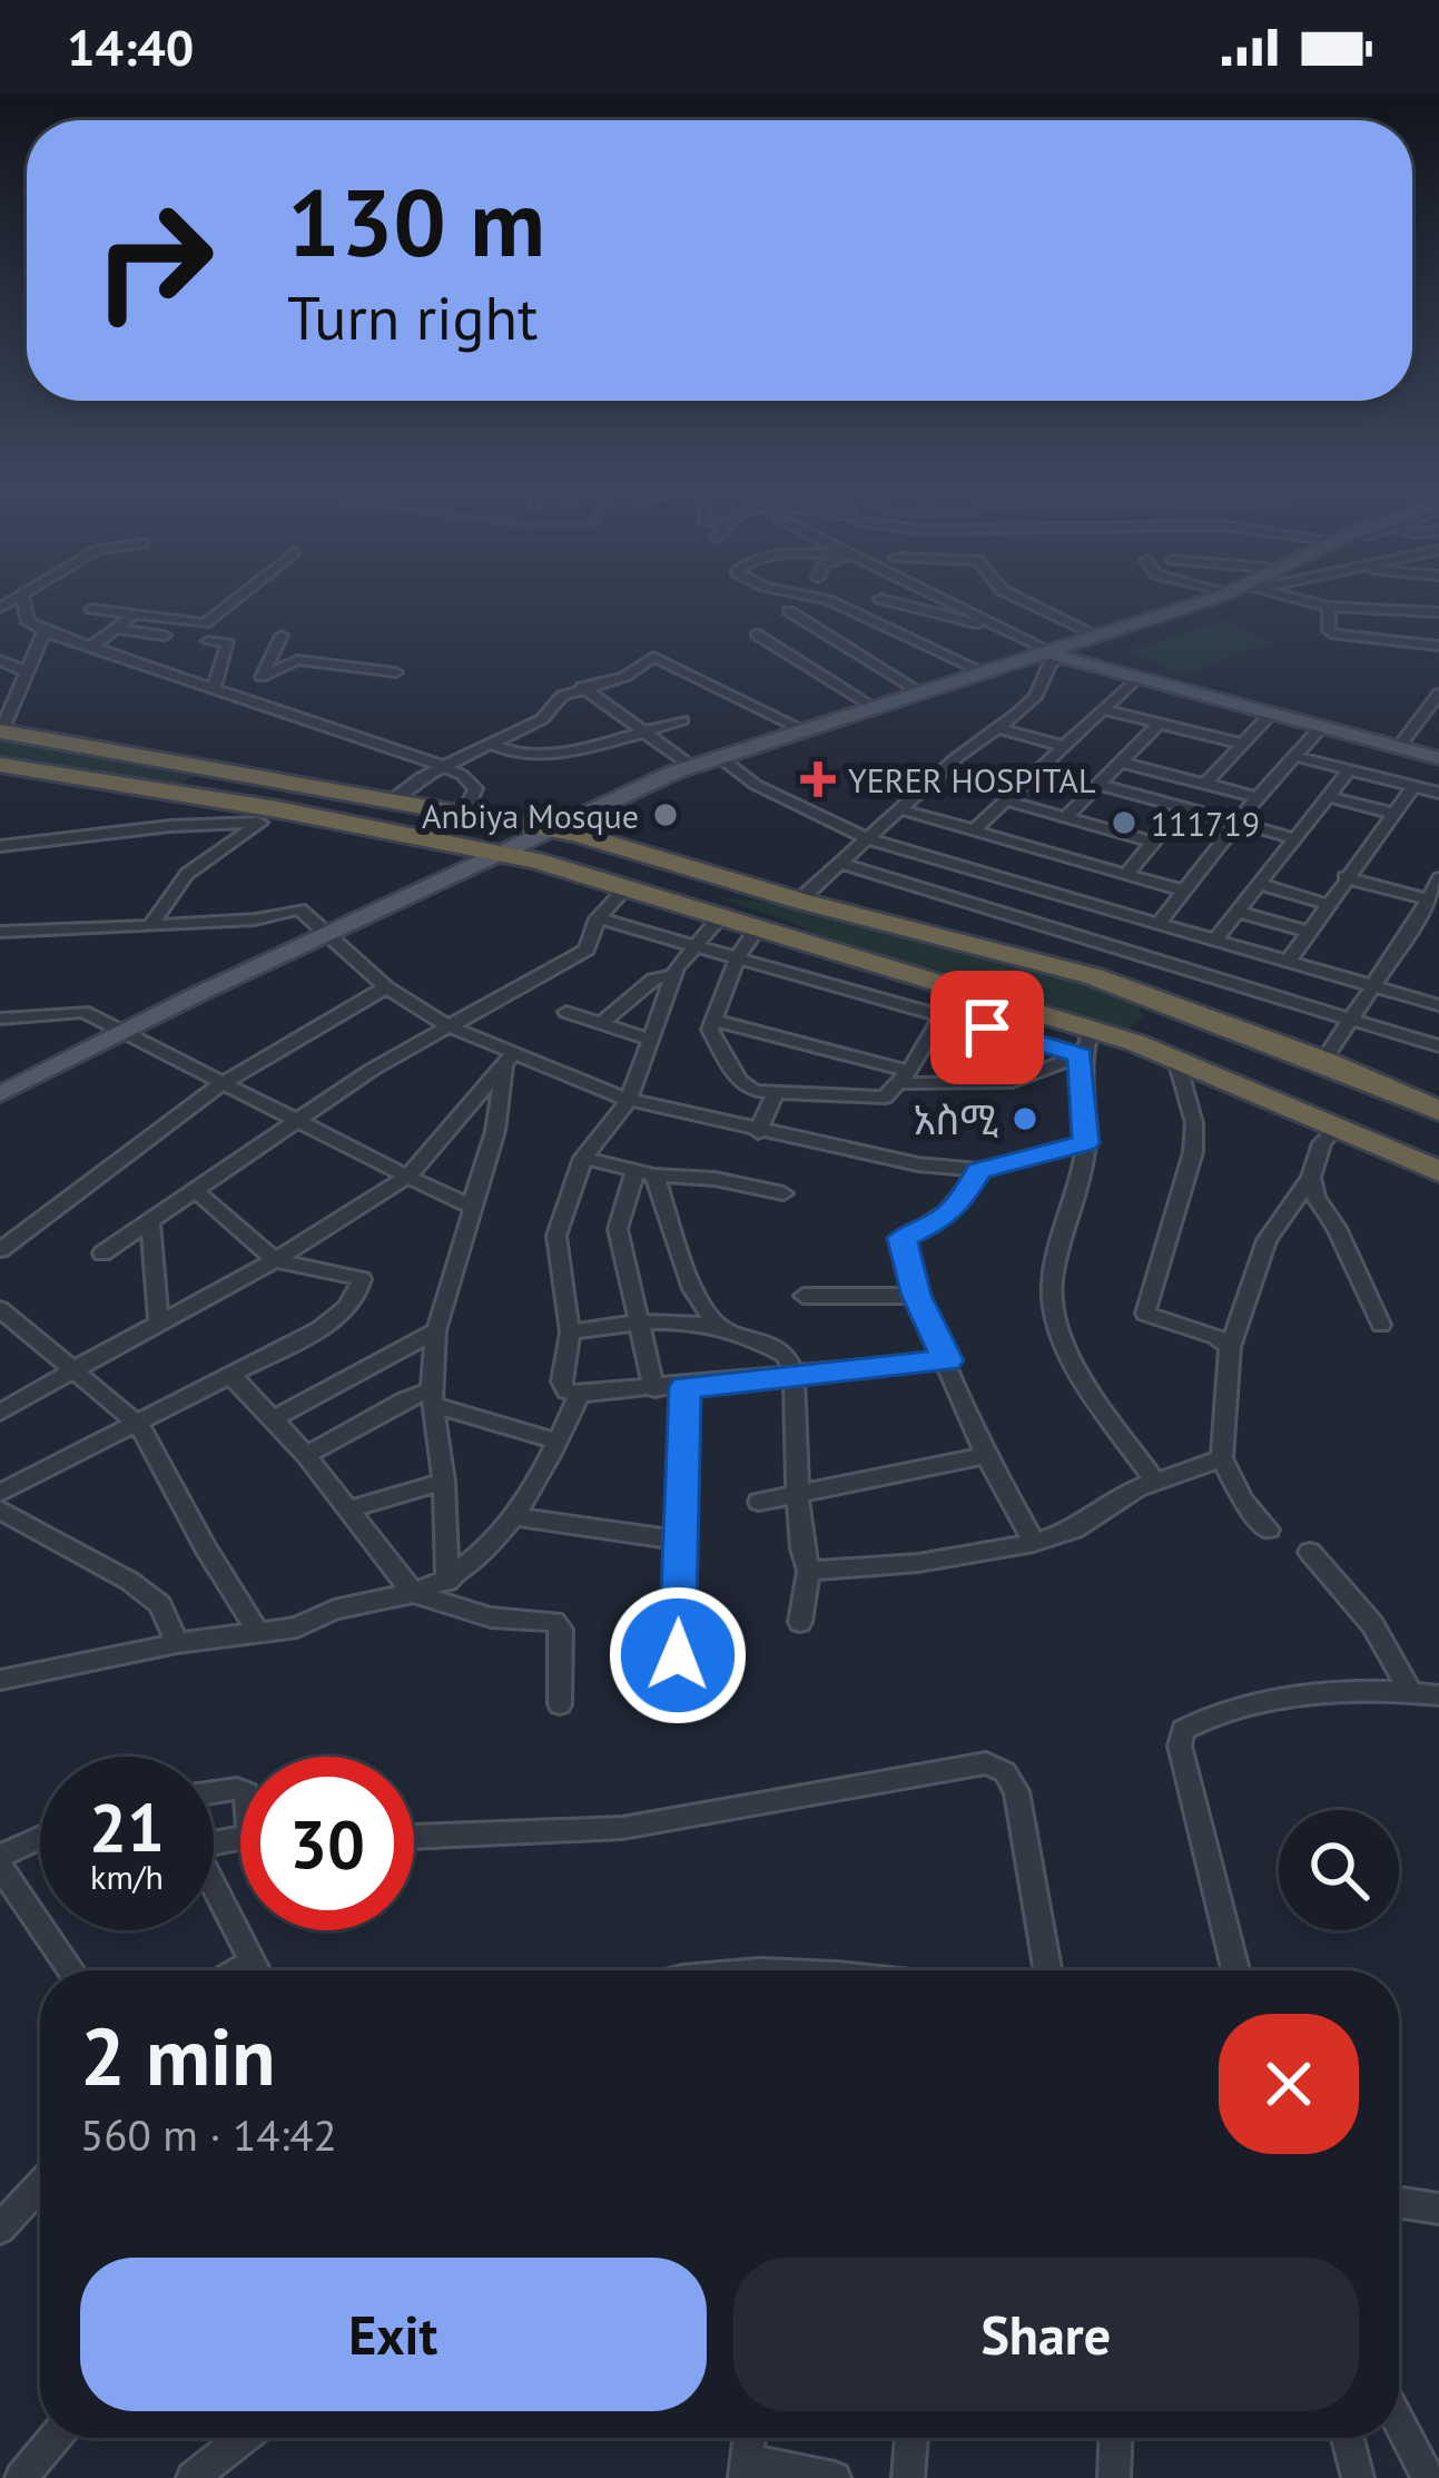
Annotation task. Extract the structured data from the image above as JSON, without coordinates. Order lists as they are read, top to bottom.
{
  "places": {
    "health": ["YERER HOSPITAL"],
    "other": ["Anbiya Mosque", "111719", "አስሚ"]
  },
  "page": {
    "status": "14:40",
    "turn": ["130 m", "Turn right"],
    "speed": "21 km/h",
    "limit": "30",
    "heading": ["2 min", "560 m · 14:42"],
    "buttons": ["Exit", "Share"]
  }
}
